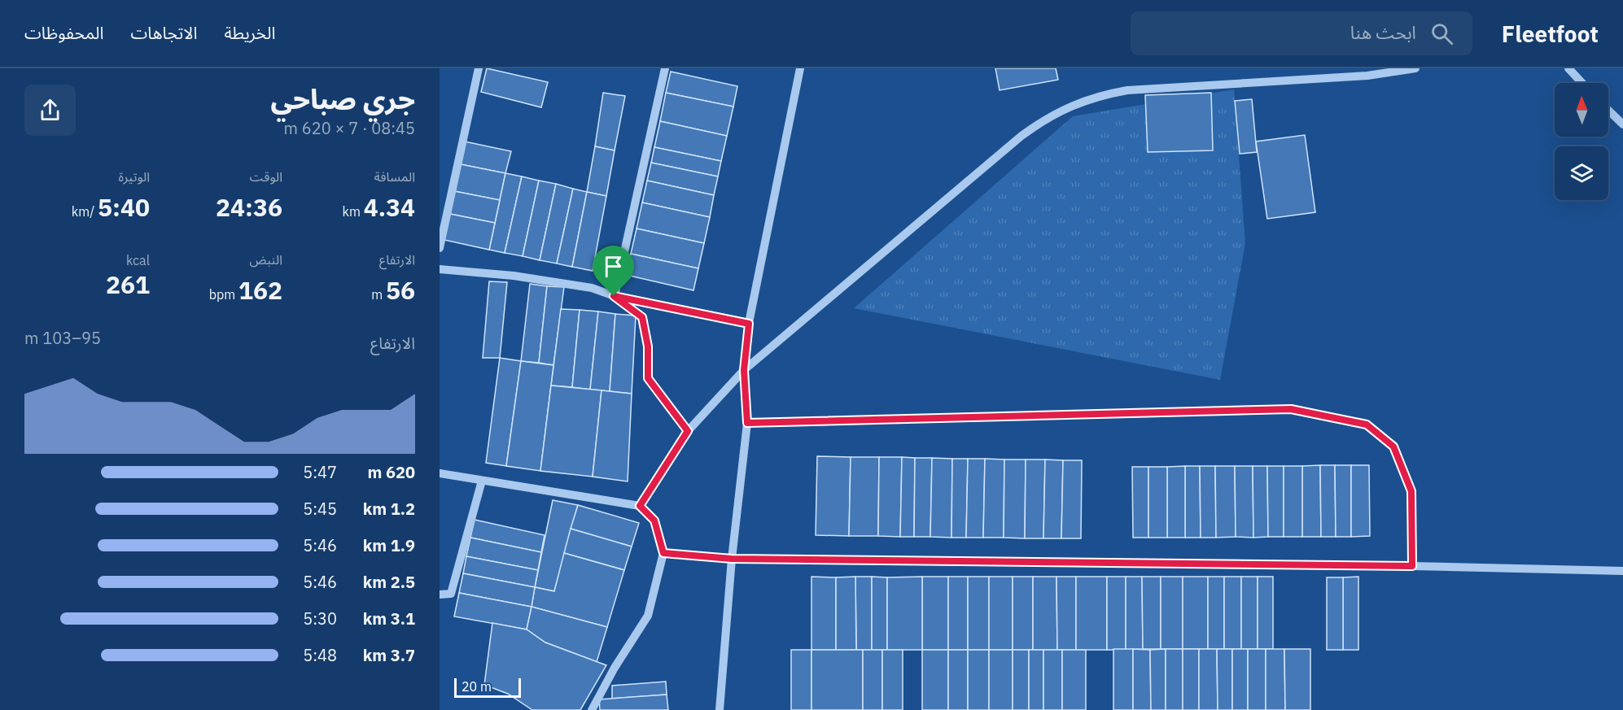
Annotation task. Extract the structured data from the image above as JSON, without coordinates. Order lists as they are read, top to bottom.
{
  "scale_bar": "20 m",
  "north": "top",
  "page": {
    "header": "Fleetfoot",
    "search": "ابحث هنا",
    "nav": ["الخريطة", "الاتجاهات", "المحفوظات"],
    "heading": ["جري صباحي", "08:45 · 7 × 620 m"],
    "stats": [
      ["المسافة", "4.34 km"],
      ["الوقت", "24:36"],
      ["الوتيرة", "5:40 /km"],
      ["الارتفاع", "56 m"],
      ["النبض", "162 bpm"],
      ["kcal", "261"]
    ],
    "chart": ["الارتفاع", "95–103 m"],
    "list": [
      {
        "name": "620 m",
        "note": "5:47"
      },
      {
        "name": "1.2 km",
        "note": "5:45"
      },
      {
        "name": "1.9 km",
        "note": "5:46"
      },
      {
        "name": "2.5 km",
        "note": "5:46"
      },
      {
        "name": "3.1 km",
        "note": "5:30"
      },
      {
        "name": "3.7 km",
        "note": "5:48"
      }
    ],
    "scale": "20 m"
  }
}
